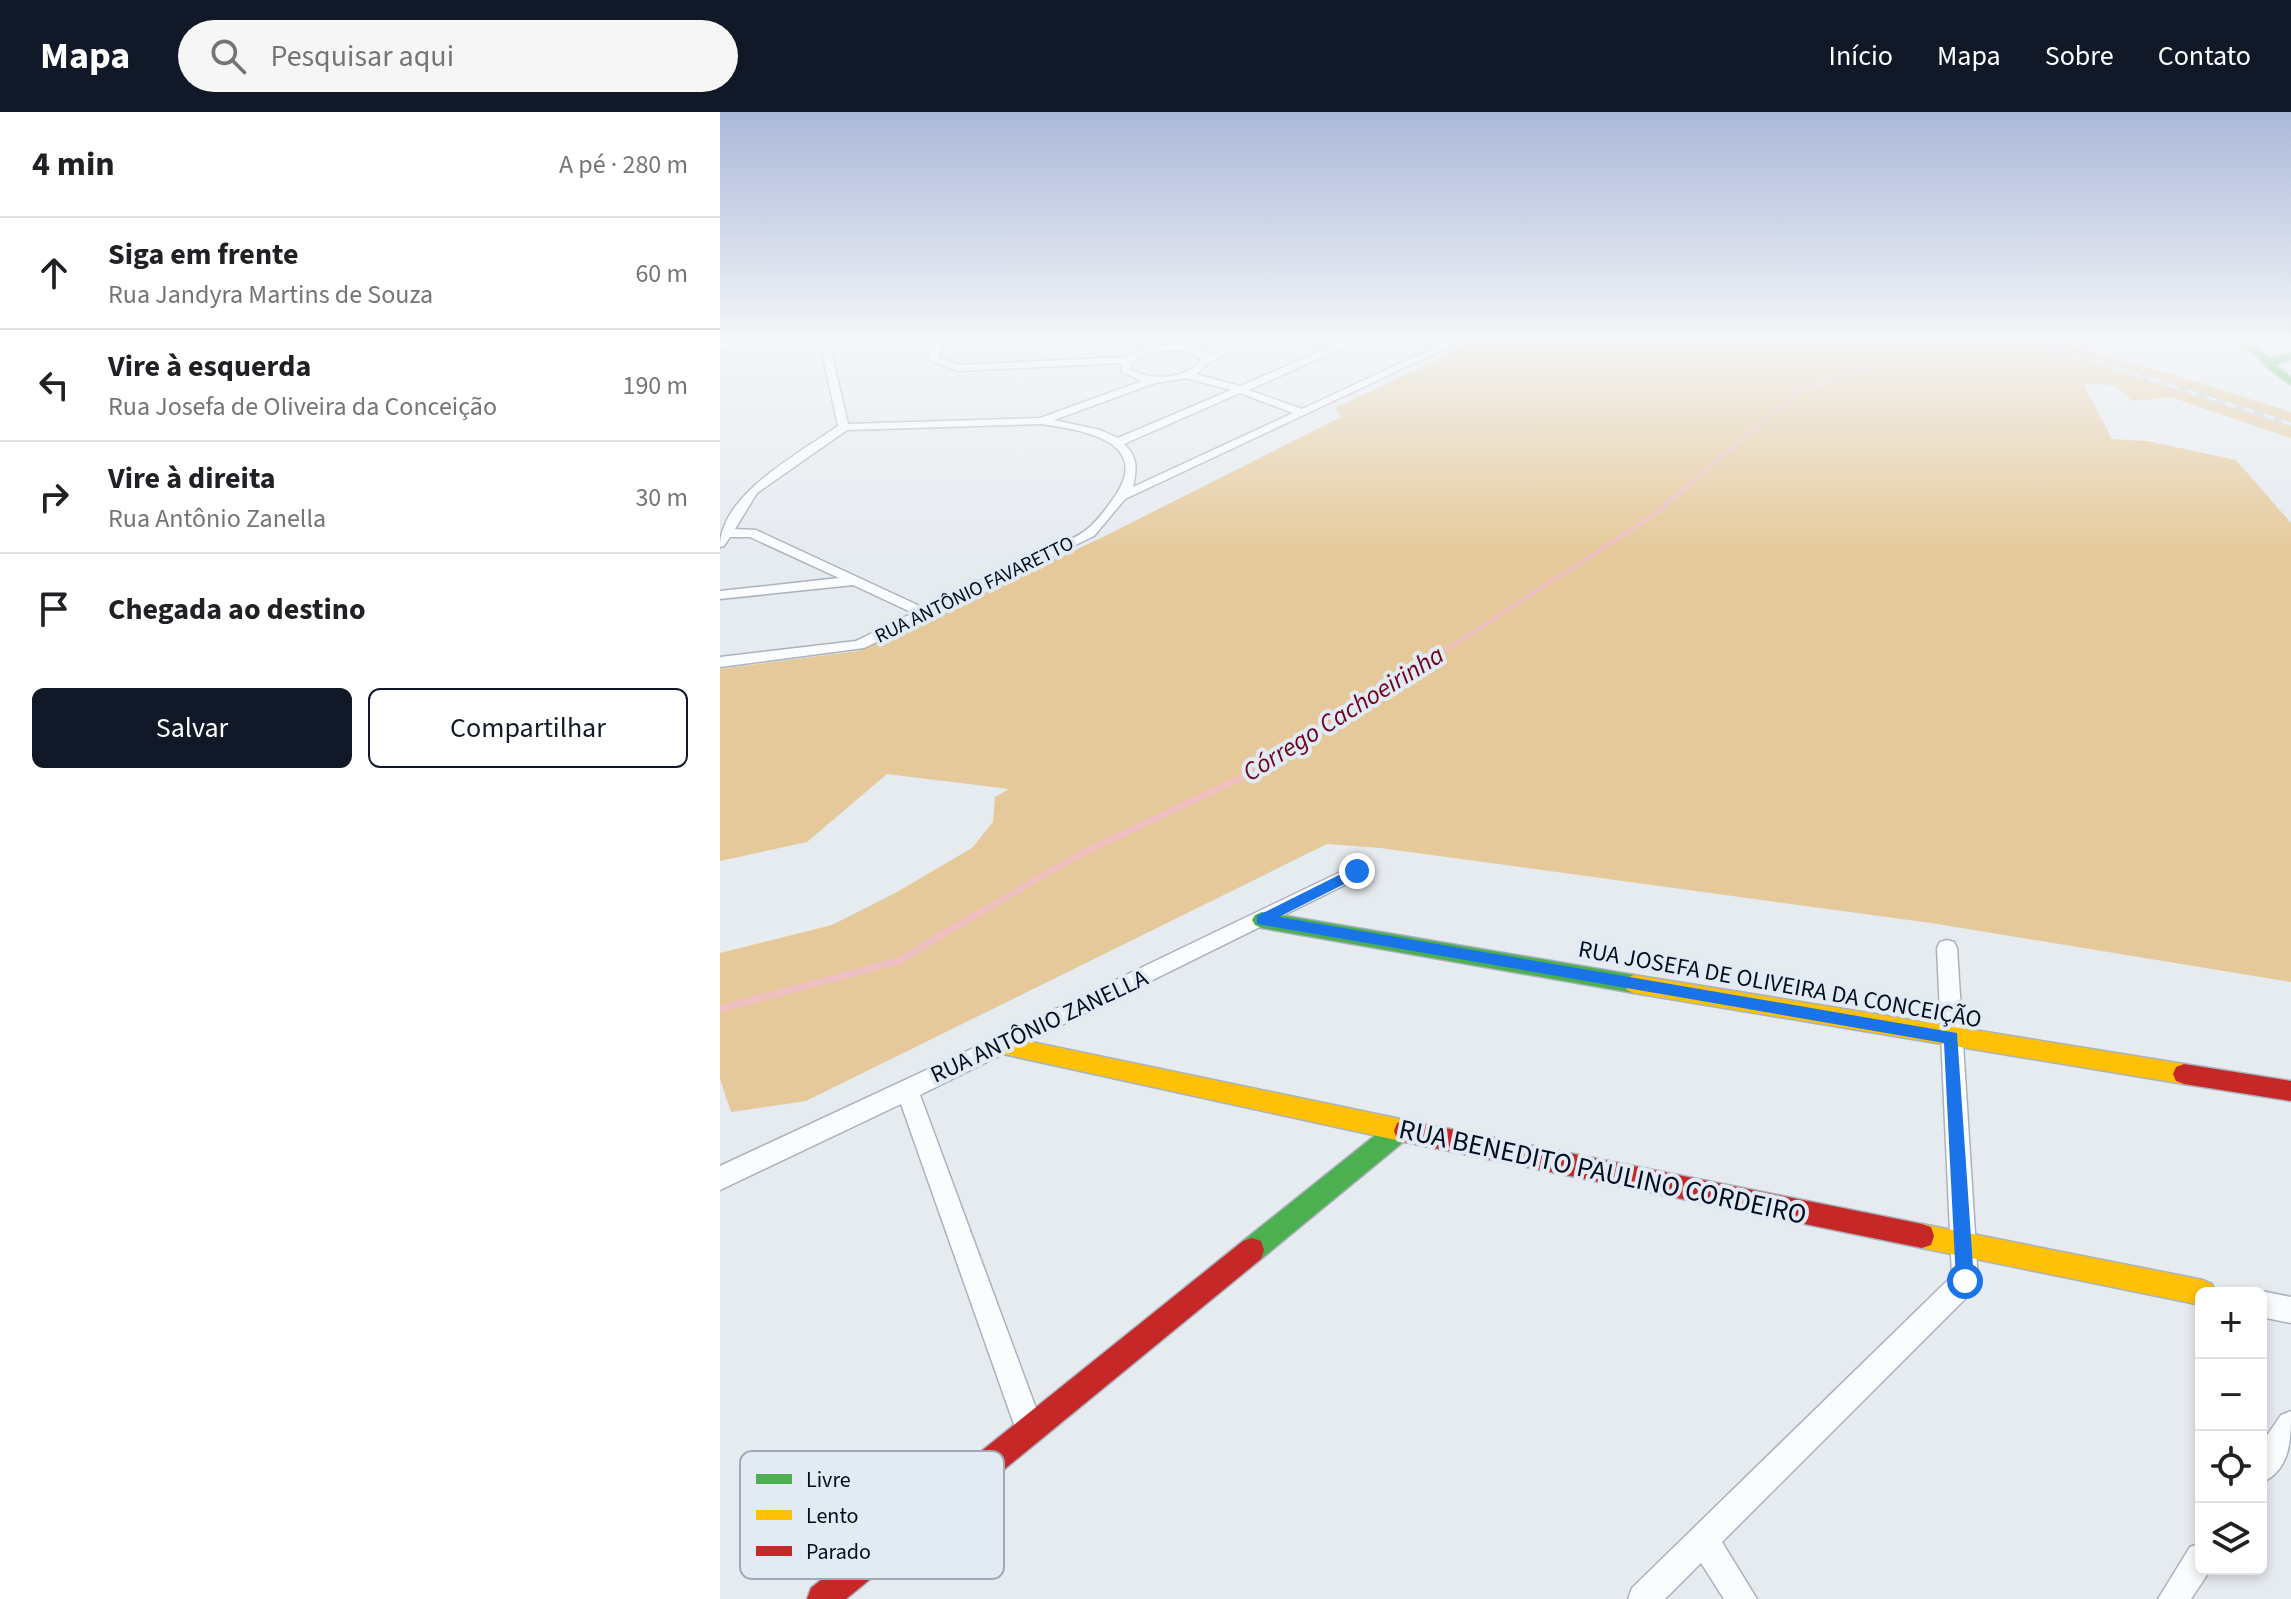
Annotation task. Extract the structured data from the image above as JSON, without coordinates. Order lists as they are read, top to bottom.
{
  "streets": {
    "street": [
      "RUA ANTÔNIO FAVARETTO",
      "RUA JOSEFA DE OLIVEIRA DA CONCEIÇÃO",
      "RUA ANTÔNIO ZANELLA",
      "RUA BENEDITO PAULINO CORDEIRO"
    ]
  },
  "crossings": [
    ["RUA JOSEFA DE OLIVEIRA DA CONCEIÇÃO", "RUA ANTÔNIO ZANELLA"],
    ["RUA ANTÔNIO ZANELLA", "RUA BENEDITO PAULINO CORDEIRO"]
  ],
  "water": ["Córrego Cachoeirinha"],
  "legend": ["Livre", "Lento", "Parado"],
  "page": {
    "header": "Mapa",
    "search": "Pesquisar aqui",
    "nav": [
      "Início",
      "Mapa",
      "Sobre",
      "Contato"
    ],
    "heading": ["4 min", "A pé · 280 m"],
    "list": [
      ["Siga em frente", "Rua Jandyra Martins de Souza", "60 m"],
      ["Vire à esquerda", "Rua Josefa de Oliveira da Conceição", "190 m"],
      ["Vire à direita", "Rua Antônio Zanella", "30 m"],
      "Chegada ao destino"
    ],
    "buttons": ["Salvar", "Compartilhar"],
    "map_buttons": ["+", "−"]
  }
}
